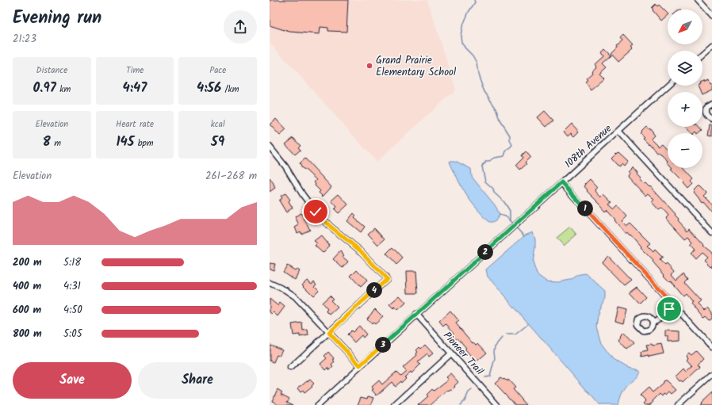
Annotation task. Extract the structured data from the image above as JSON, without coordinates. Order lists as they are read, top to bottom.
{
  "streets": {
    "street": ["108th Avenue", "Pioneer Trail"]
  },
  "crossings": [
    ["108th Avenue", "Pioneer Trail"]
  ],
  "places": ["Grand Prairie Elementary School"],
  "north": "bottom left",
  "page": {
    "heading": ["Evening run", "21:23"],
    "map_buttons": ["+", "−"],
    "stats": [
      ["Distance", "0.97 km"],
      ["Time", "4:47"],
      ["Pace", "4:56 /km"],
      ["Elevation", "8 m"],
      ["Heart rate", "145 bpm"],
      ["kcal", "59"]
    ],
    "chart": ["Elevation", "261–268 m"],
    "pins": [
      "1",
      "2",
      "4",
      "3"
    ],
    "list": [
      {
        "name": "200 m",
        "note": "5:18"
      },
      {
        "name": "400 m",
        "note": "4:31"
      },
      {
        "name": "600 m",
        "note": "4:50"
      },
      {
        "name": "800 m",
        "note": "5:05"
      }
    ],
    "buttons": ["Save", "Share"]
  }
}
